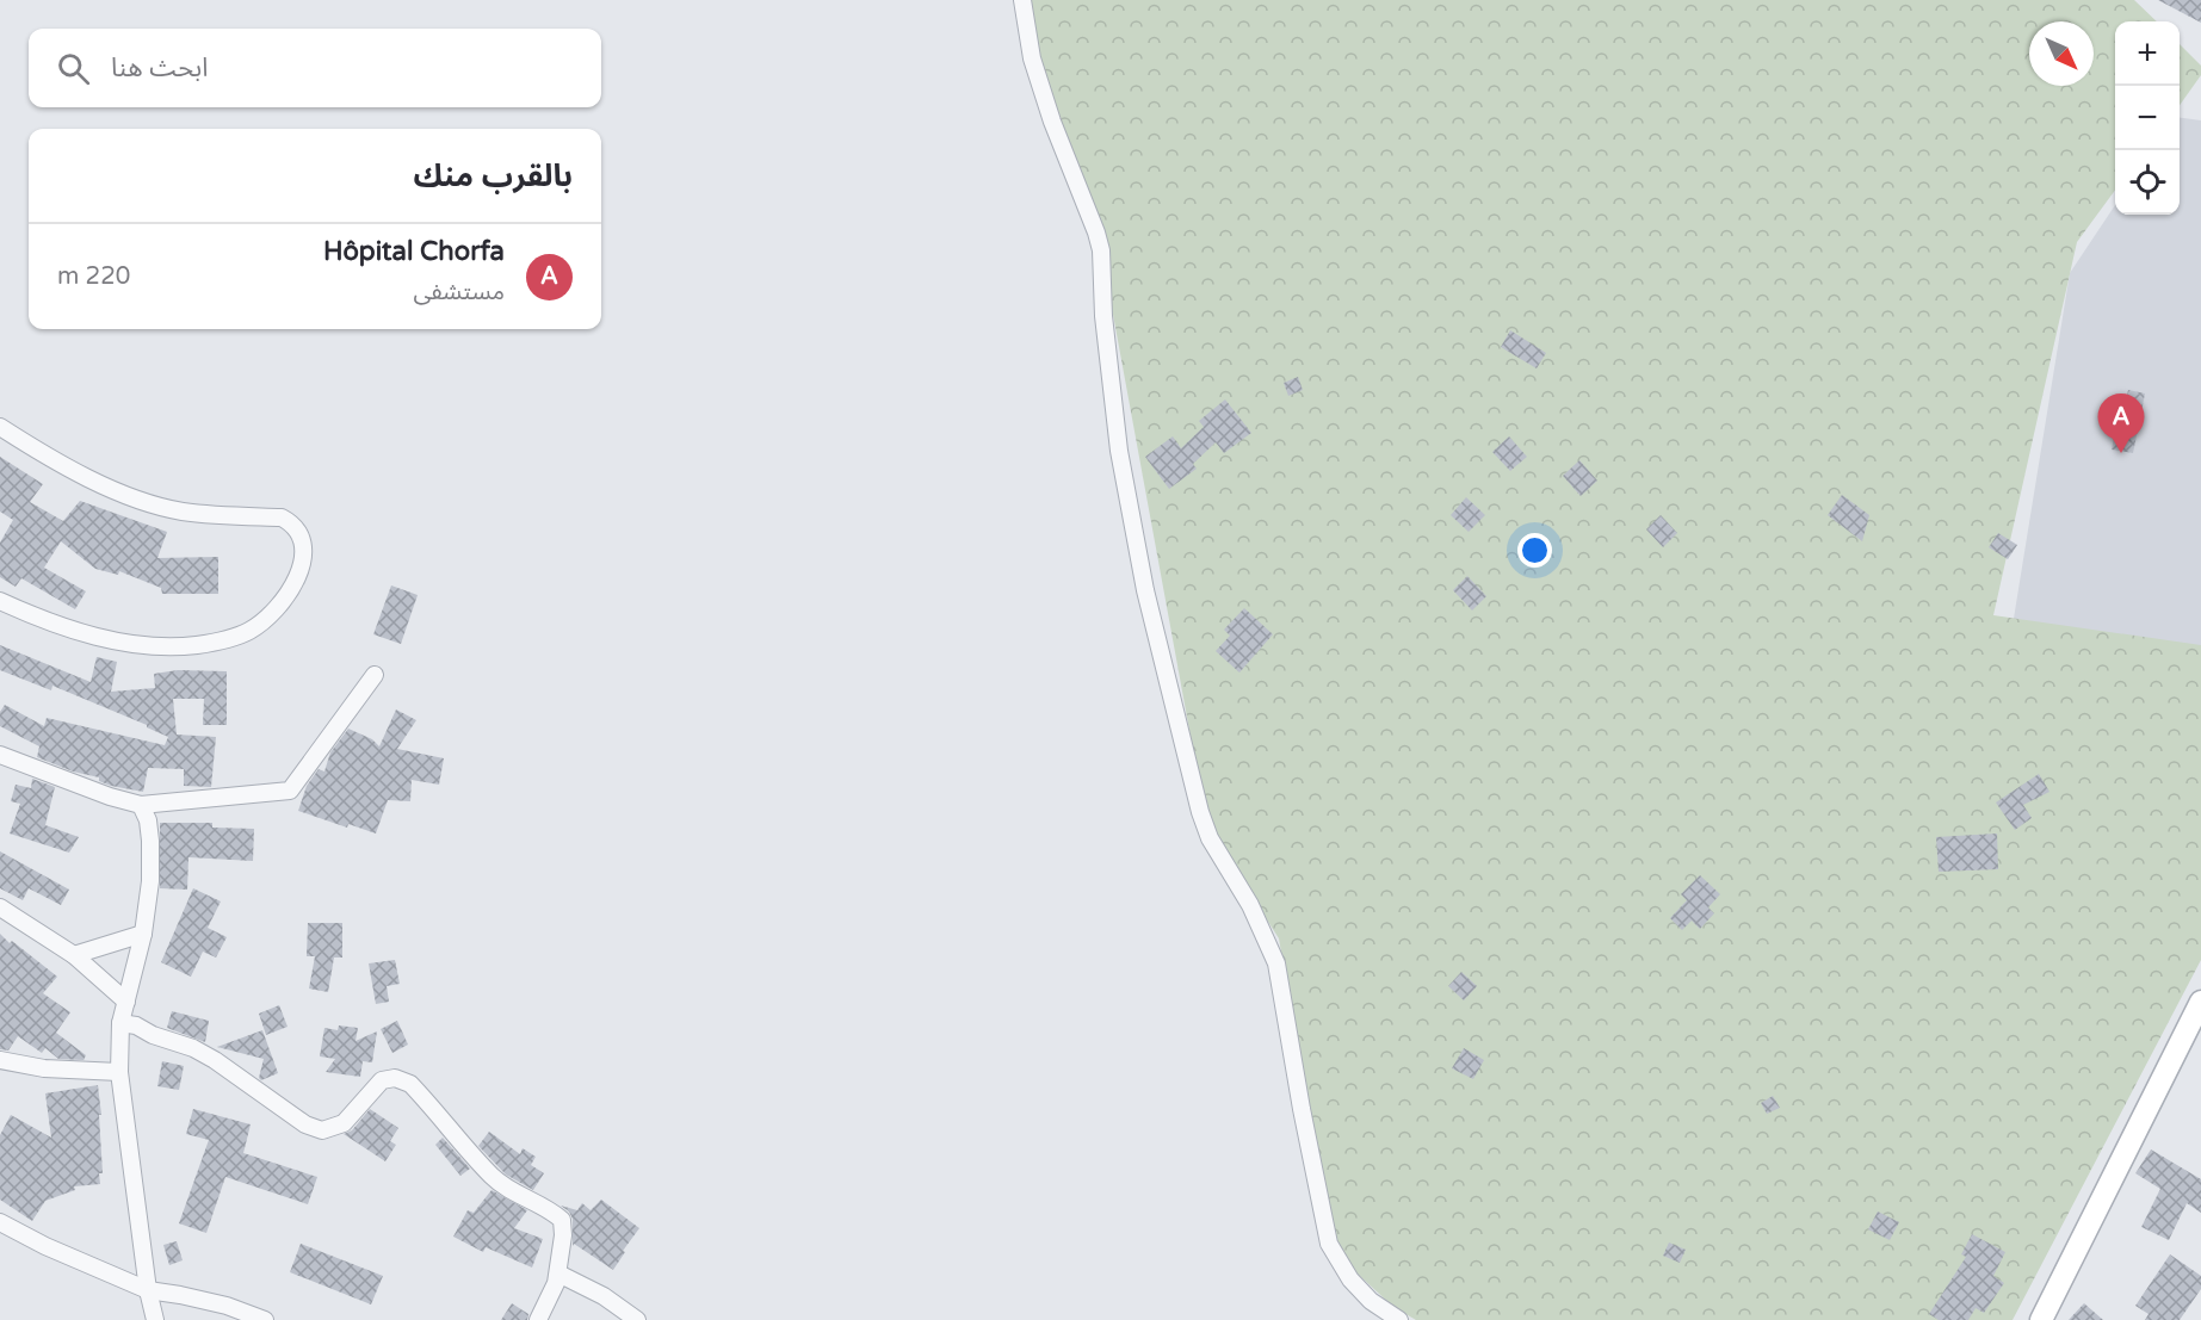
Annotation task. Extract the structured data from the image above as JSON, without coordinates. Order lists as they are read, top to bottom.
{
  "north": "bottom right",
  "page": {
    "map_buttons": ["+", "−"],
    "search": "ابحث هنا",
    "heading": "بالقرب منك",
    "list": [
      {
        "mark": "A",
        "name": "Hôpital Chorfa",
        "note": "مستشفى",
        "value": "220 m"
      }
    ],
    "pins": "A"
  }
}
